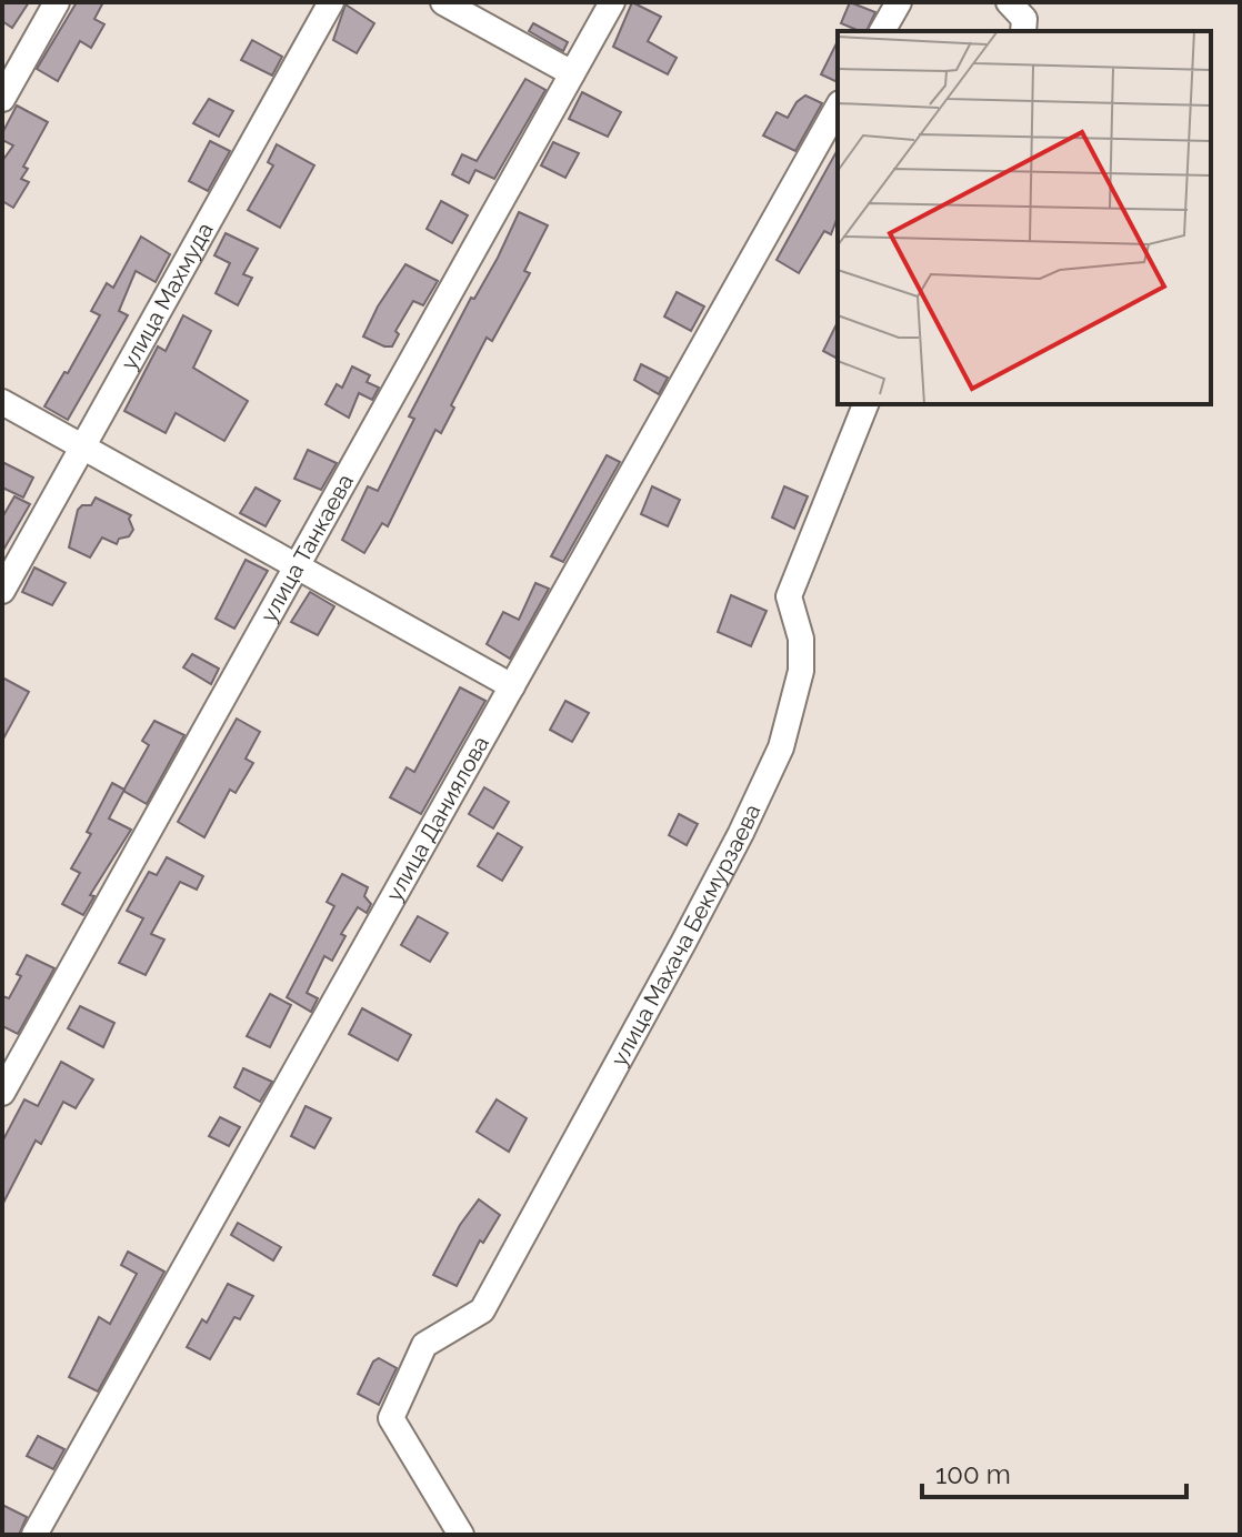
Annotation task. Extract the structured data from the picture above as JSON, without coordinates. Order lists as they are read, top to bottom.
{
  "streets": {
    "street": [
      "улица Махмуда",
      "улица Танкаева",
      "улица Даниялова",
      "улица Махача Бекмурзаева"
    ]
  },
  "scale_bar": "100 m"
}
